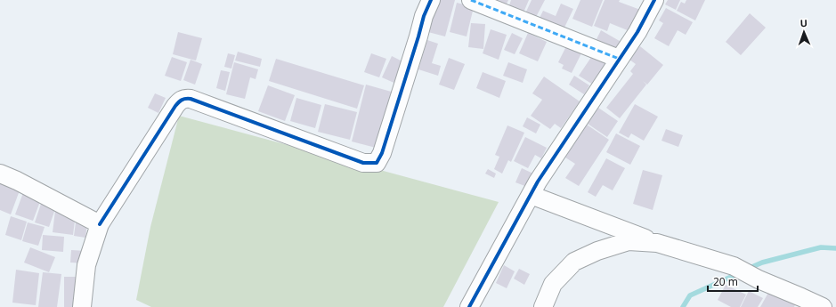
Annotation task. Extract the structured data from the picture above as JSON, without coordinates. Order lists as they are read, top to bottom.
{
  "scale_bar": "20 m",
  "north": "top"
}
